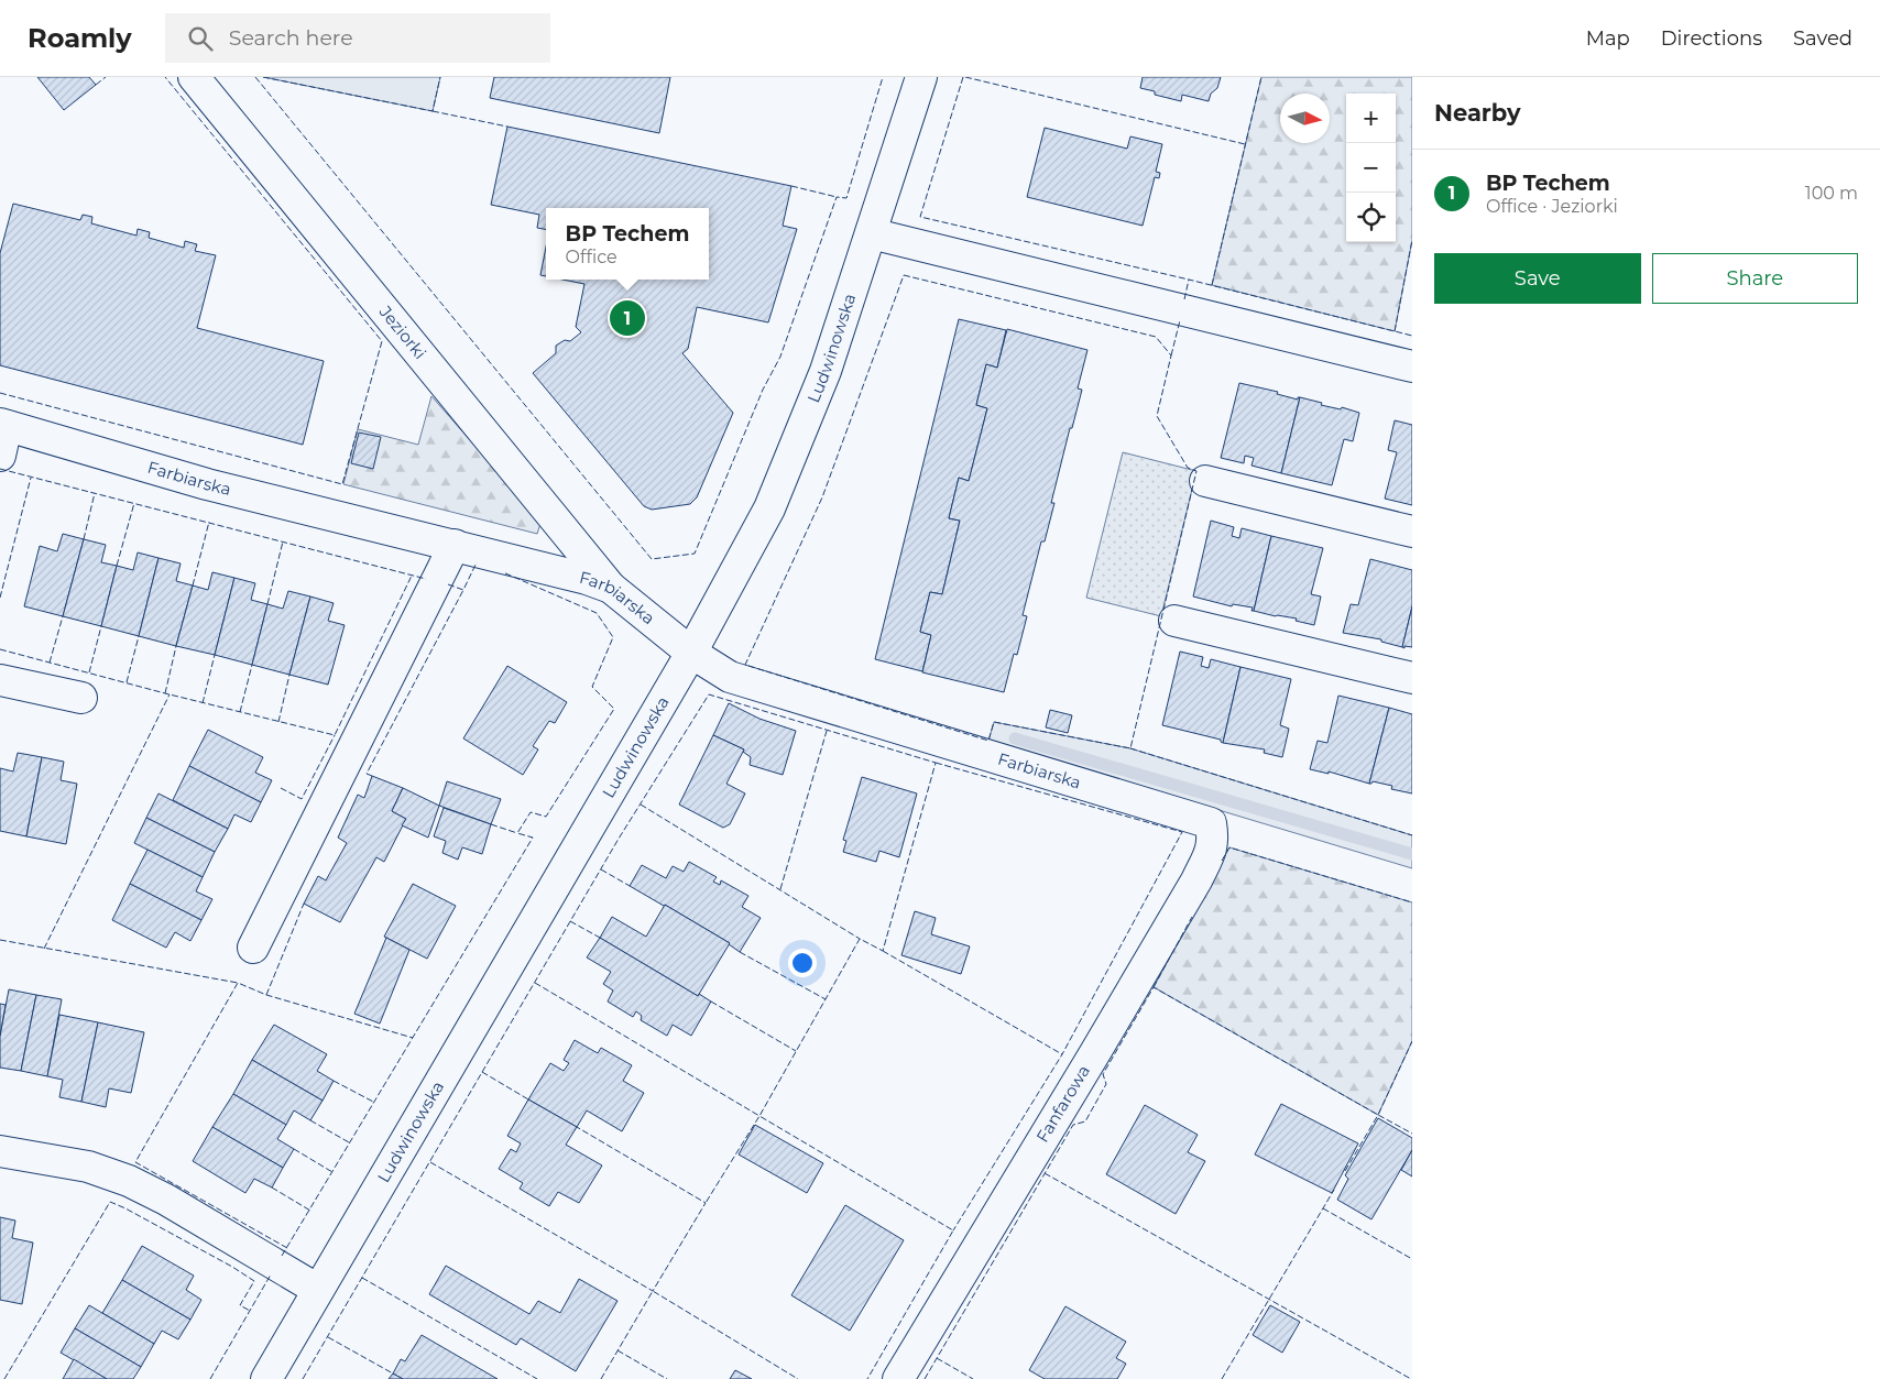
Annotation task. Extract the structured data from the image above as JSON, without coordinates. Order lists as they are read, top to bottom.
{
  "streets": {
    "street": [
      "Jeziorki",
      "Ludwinowska",
      "Farbiarska",
      "Fanfarowa"
    ]
  },
  "crossings": [
    ["Jeziorki", "Farbiarska"],
    ["Ludwinowska", "Farbiarska"],
    ["Farbiarska", "Fanfarowa"]
  ],
  "north": "right",
  "page": {
    "header": "Roamly",
    "search": "Search here",
    "nav": ["Map", "Directions", "Saved"],
    "heading": "Nearby",
    "map_buttons": ["+", "−"],
    "list": [
      {
        "mark": "1",
        "name": "BP Techem",
        "note": "Office · Jeziorki",
        "value": "100 m"
      }
    ],
    "popup": ["BP Techem", "Office"],
    "buttons": ["Save", "Share"],
    "pins": "1"
  }
}
